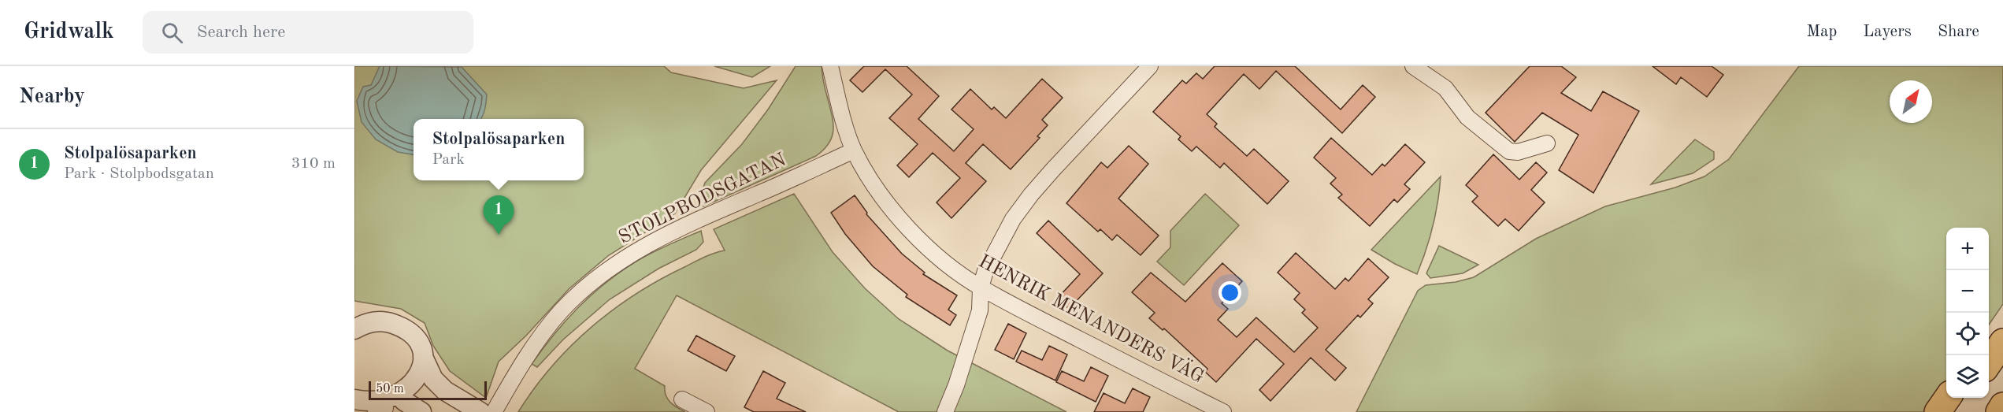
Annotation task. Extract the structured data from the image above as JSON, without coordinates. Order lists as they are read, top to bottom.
{
  "streets": {
    "street": ["STOLPBODSGATAN", "HENRIK MENANDERS VÄG"]
  },
  "crossings": [
    ["STOLPBODSGATAN", "HENRIK MENANDERS VÄG"]
  ],
  "scale_bar": "50 m",
  "north": "top right",
  "page": {
    "header": "Gridwalk",
    "search": "Search here",
    "nav": ["Map", "Layers", "Share"],
    "heading": "Nearby",
    "popup": ["Stolpalösaparken", "Park"],
    "list": [
      {
        "mark": "1",
        "name": "Stolpalösaparken",
        "note": "Park · Stolpbodsgatan",
        "value": "310 m"
      }
    ],
    "pins": "1",
    "map_buttons": ["+", "−"],
    "scale": "50 m"
  }
}
